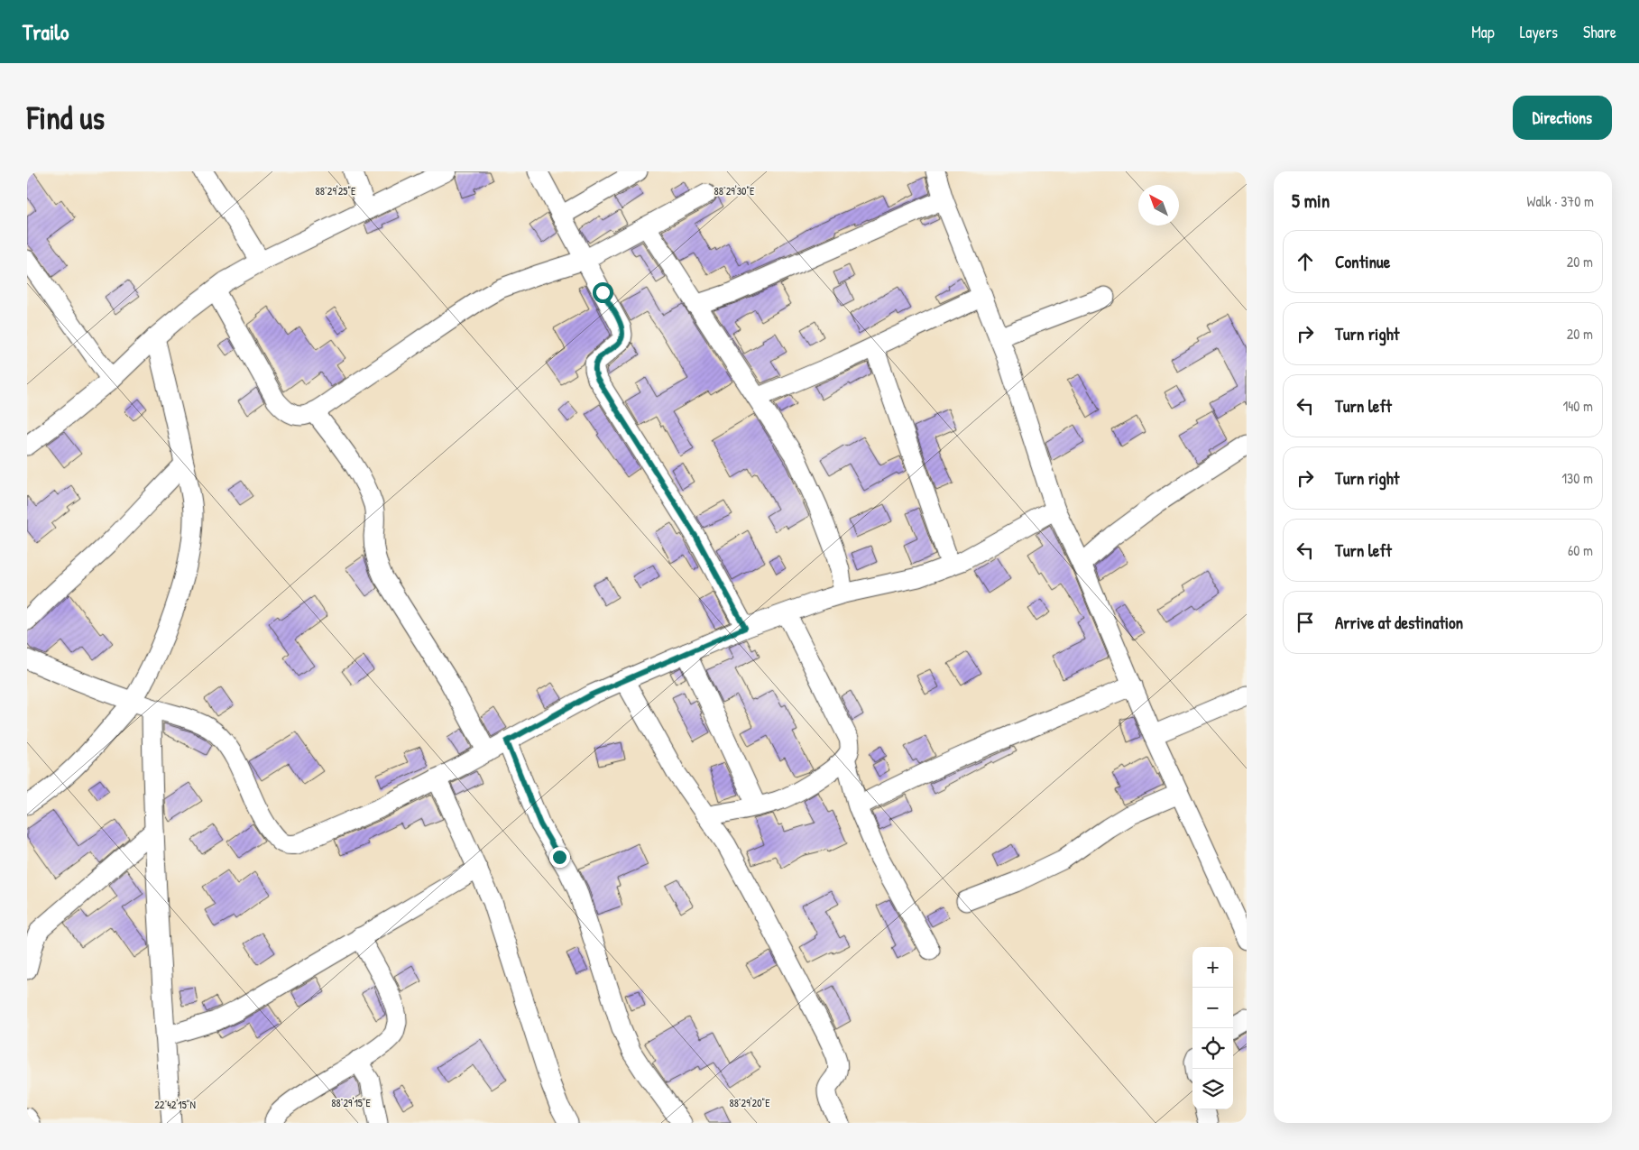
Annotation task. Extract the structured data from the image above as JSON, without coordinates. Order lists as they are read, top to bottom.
{
  "north": "top left",
  "page": {
    "header": "Trailo",
    "nav": ["Map", "Layers", "Share"],
    "buttons": "Directions",
    "title": "Find us",
    "heading": ["5 min", "Walk · 370 m"],
    "list": [
      ["Continue", "20 m"],
      ["Turn right", "20 m"],
      ["Turn left", "140 m"],
      ["Turn right", "130 m"],
      ["Turn left", "60 m"],
      "Arrive at destination"
    ],
    "map_buttons": ["+", "−"]
  },
  "coordinates": [
    "88°29'25\"E",
    "88°29'30\"E",
    "88°29'15\"E",
    "88°29'20\"E",
    "22°42'15\"N"
  ]
}
